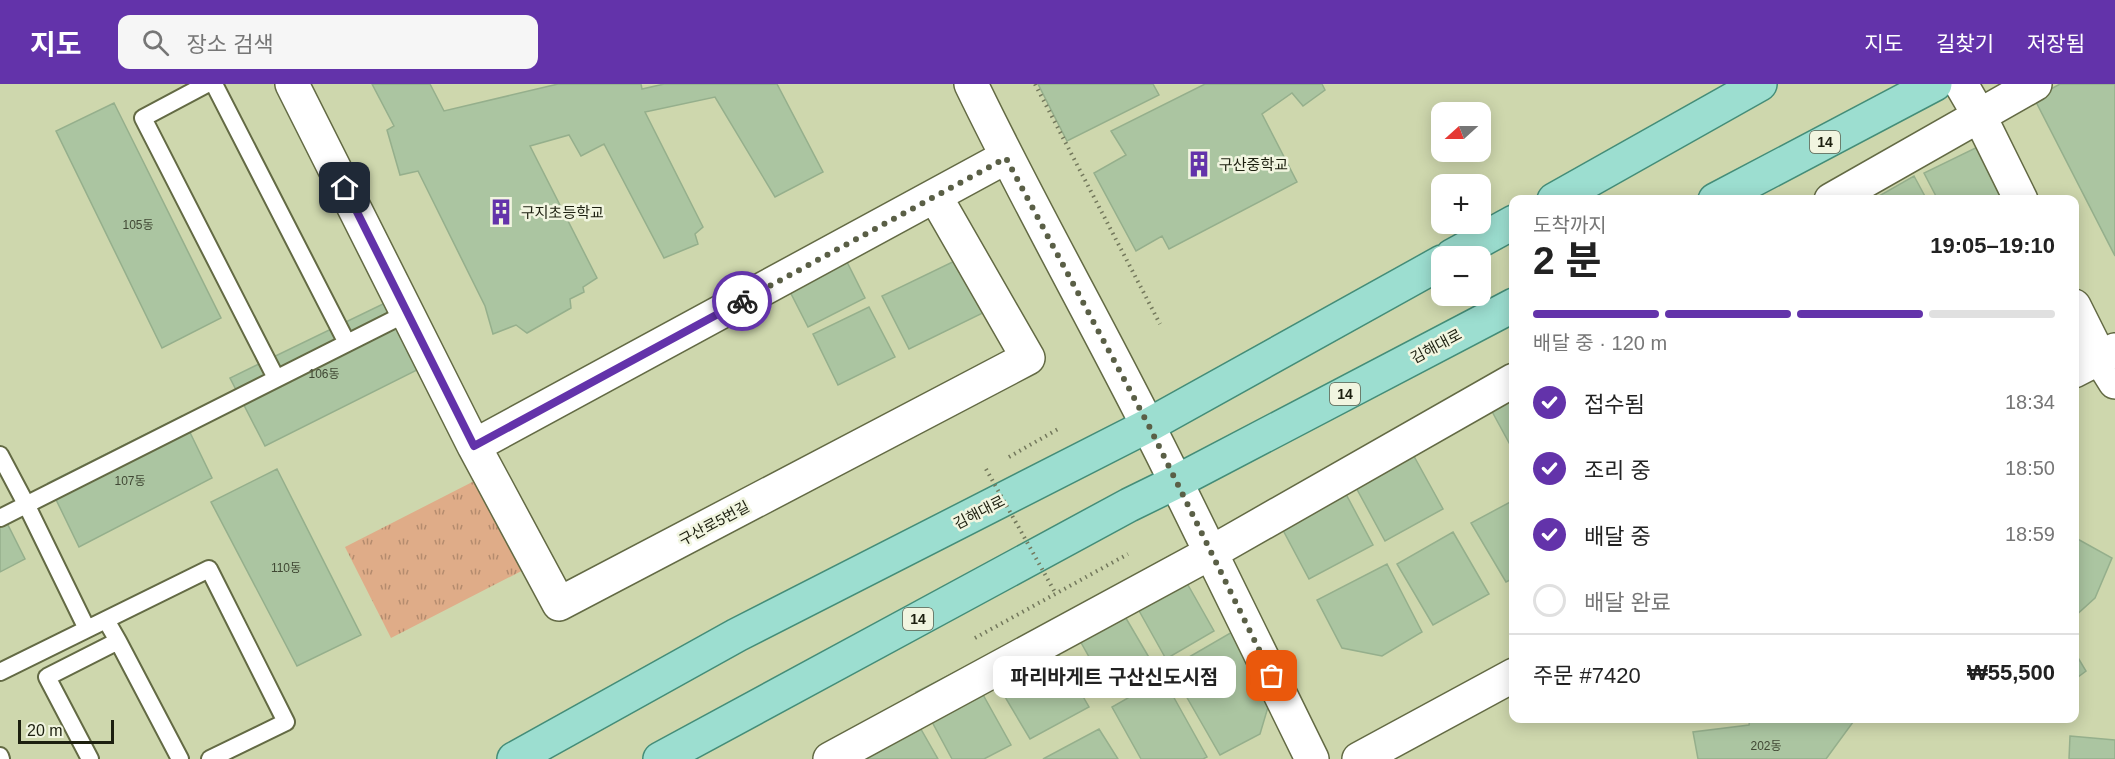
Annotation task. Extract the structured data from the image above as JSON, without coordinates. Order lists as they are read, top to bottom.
{
  "streets": {
    "main road": ["14", "김해대로"],
    "street": ["구산로5번길"]
  },
  "places": {
    "building": ["구산중학교", "구지초등학교"],
    "other": ["파리바게트 구산신도시점"]
  },
  "house_numbers": [
    "105동",
    "106동",
    "107동",
    "110동",
    "202동"
  ],
  "scale_bar": "20 m",
  "north": "left",
  "page": {
    "header": "지도",
    "search": "장소 검색",
    "nav": ["지도", "길찾기", "저장됨"],
    "map_buttons": ["+", "−"],
    "heading": ["2 분", "도착까지", "19:05–19:10"],
    "panel": ["주문 #7420", "₩55,500"],
    "bar": "배달 중 · 120 m",
    "list": [
      ["접수됨", "18:34"],
      ["조리 중", "18:50"],
      ["배달 중", "18:59"],
      "배달 완료"
    ],
    "bubble": "파리바게트 구산신도시점",
    "scale": "20 m"
  }
}
